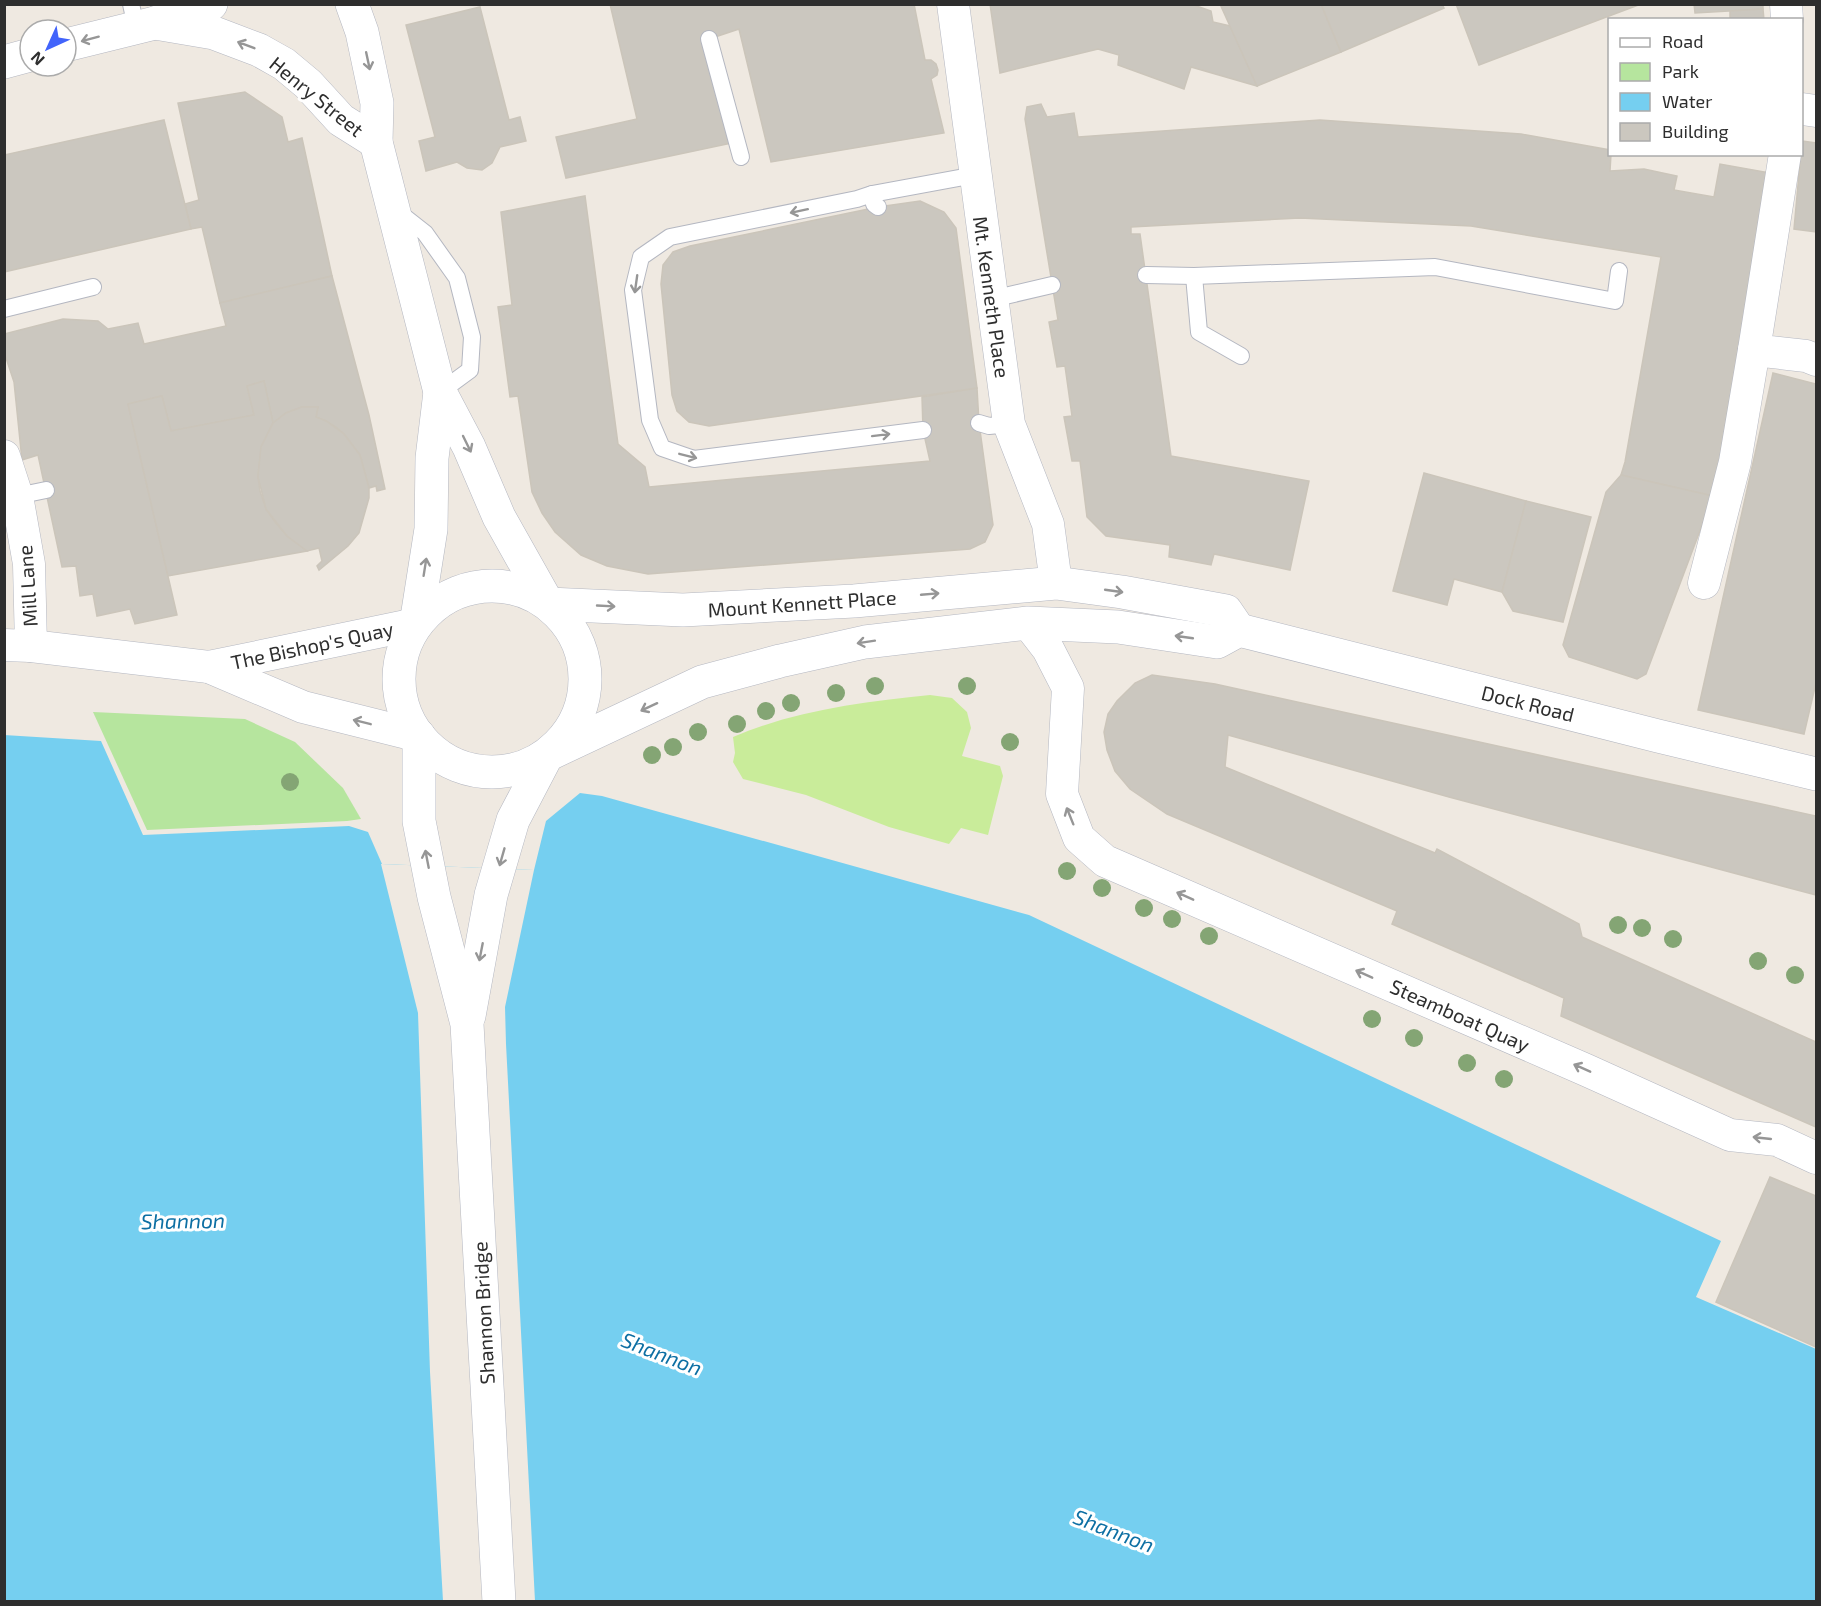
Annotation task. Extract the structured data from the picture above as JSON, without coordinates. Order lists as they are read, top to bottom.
{
  "streets": {
    "main road": [
      "Henry Street",
      "Mount Kennett Place",
      "Dock Road",
      "Shannon Bridge"
    ],
    "street": [
      "Mt. Kenneth Place",
      "Mill Lane",
      "The Bishop's Quay",
      "Steamboat Quay"
    ]
  },
  "crossings": [
    ["Mt. Kenneth Place", "Mount Kennett Place"],
    ["Mill Lane", "The Bishop's Quay"],
    ["Mount Kennett Place", "The Bishop's Quay"]
  ],
  "one_way": ["Henry Street", "The Bishop's Quay", "Steamboat Quay"],
  "water": ["Shannon"],
  "legend": [
    "Road",
    "Park",
    "Water",
    "Building"
  ],
  "north": "bottom left"
}
